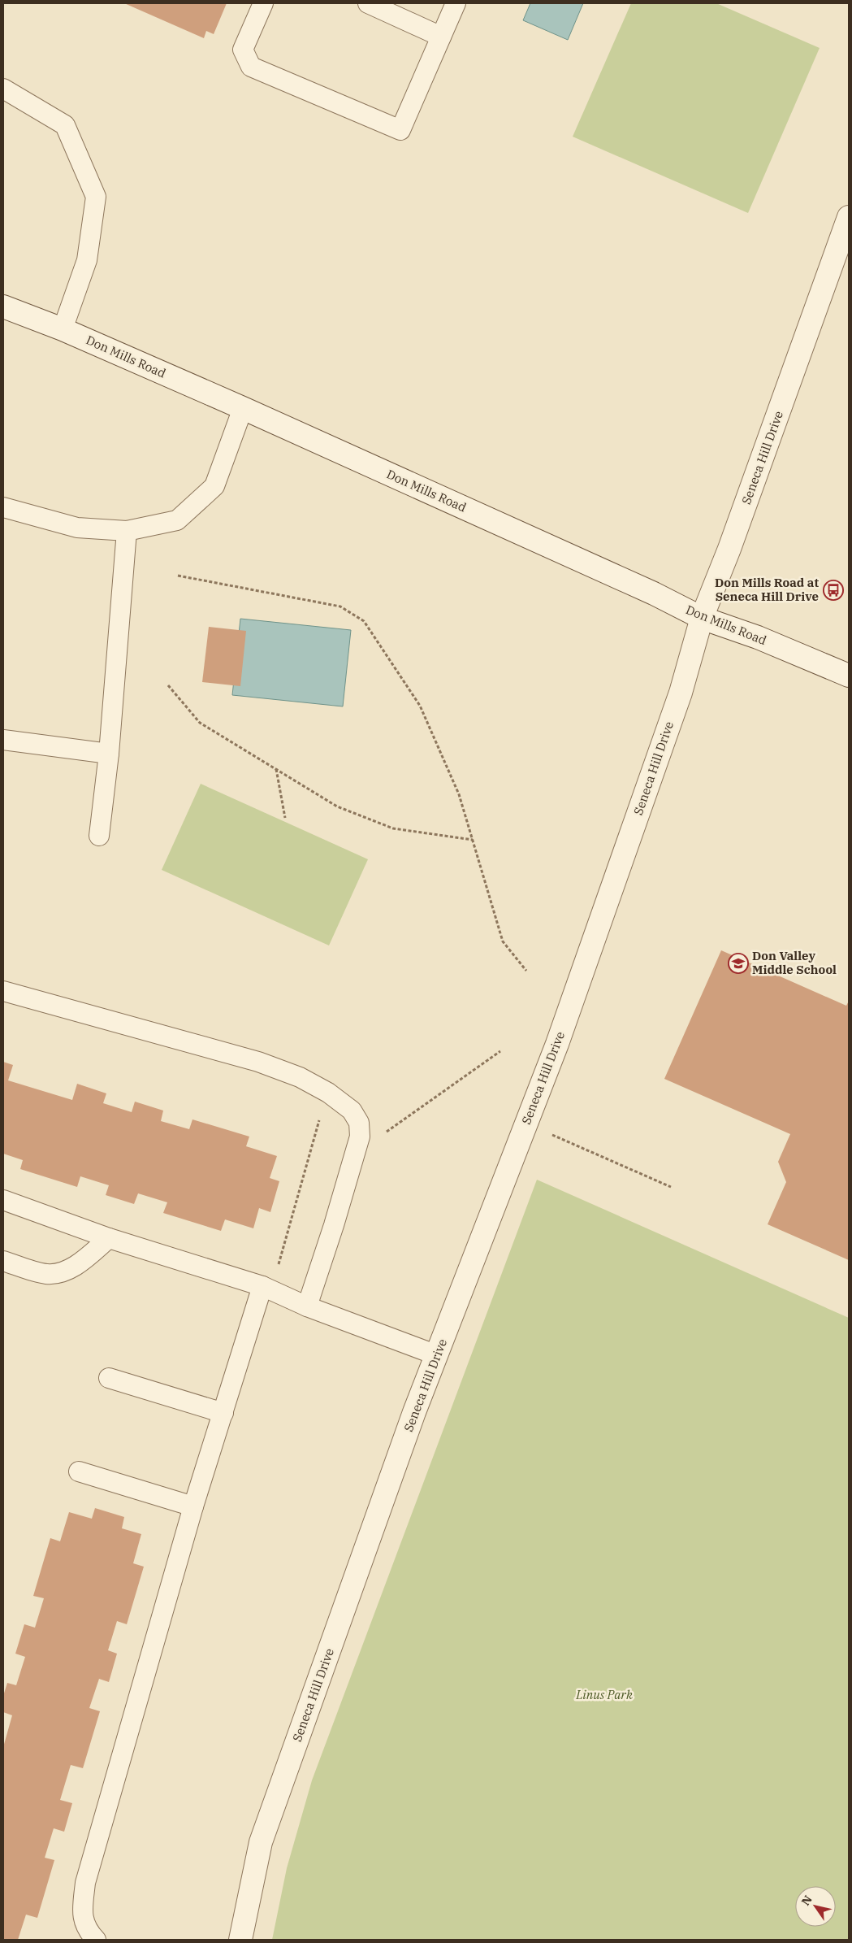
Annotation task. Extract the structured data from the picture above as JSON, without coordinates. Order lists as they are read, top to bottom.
{
  "streets": {
    "street": ["Don Mills Road", "Seneca Hill Drive"]
  },
  "crossings": [
    ["Don Mills Road", "Seneca Hill Drive"]
  ],
  "parks": ["Linus Park"],
  "places": {
    "bus stop": ["Don Mills Road at Seneca Hill Drive"],
    "school or university": ["Don Valley Middle School"]
  },
  "north": "top left"
}
